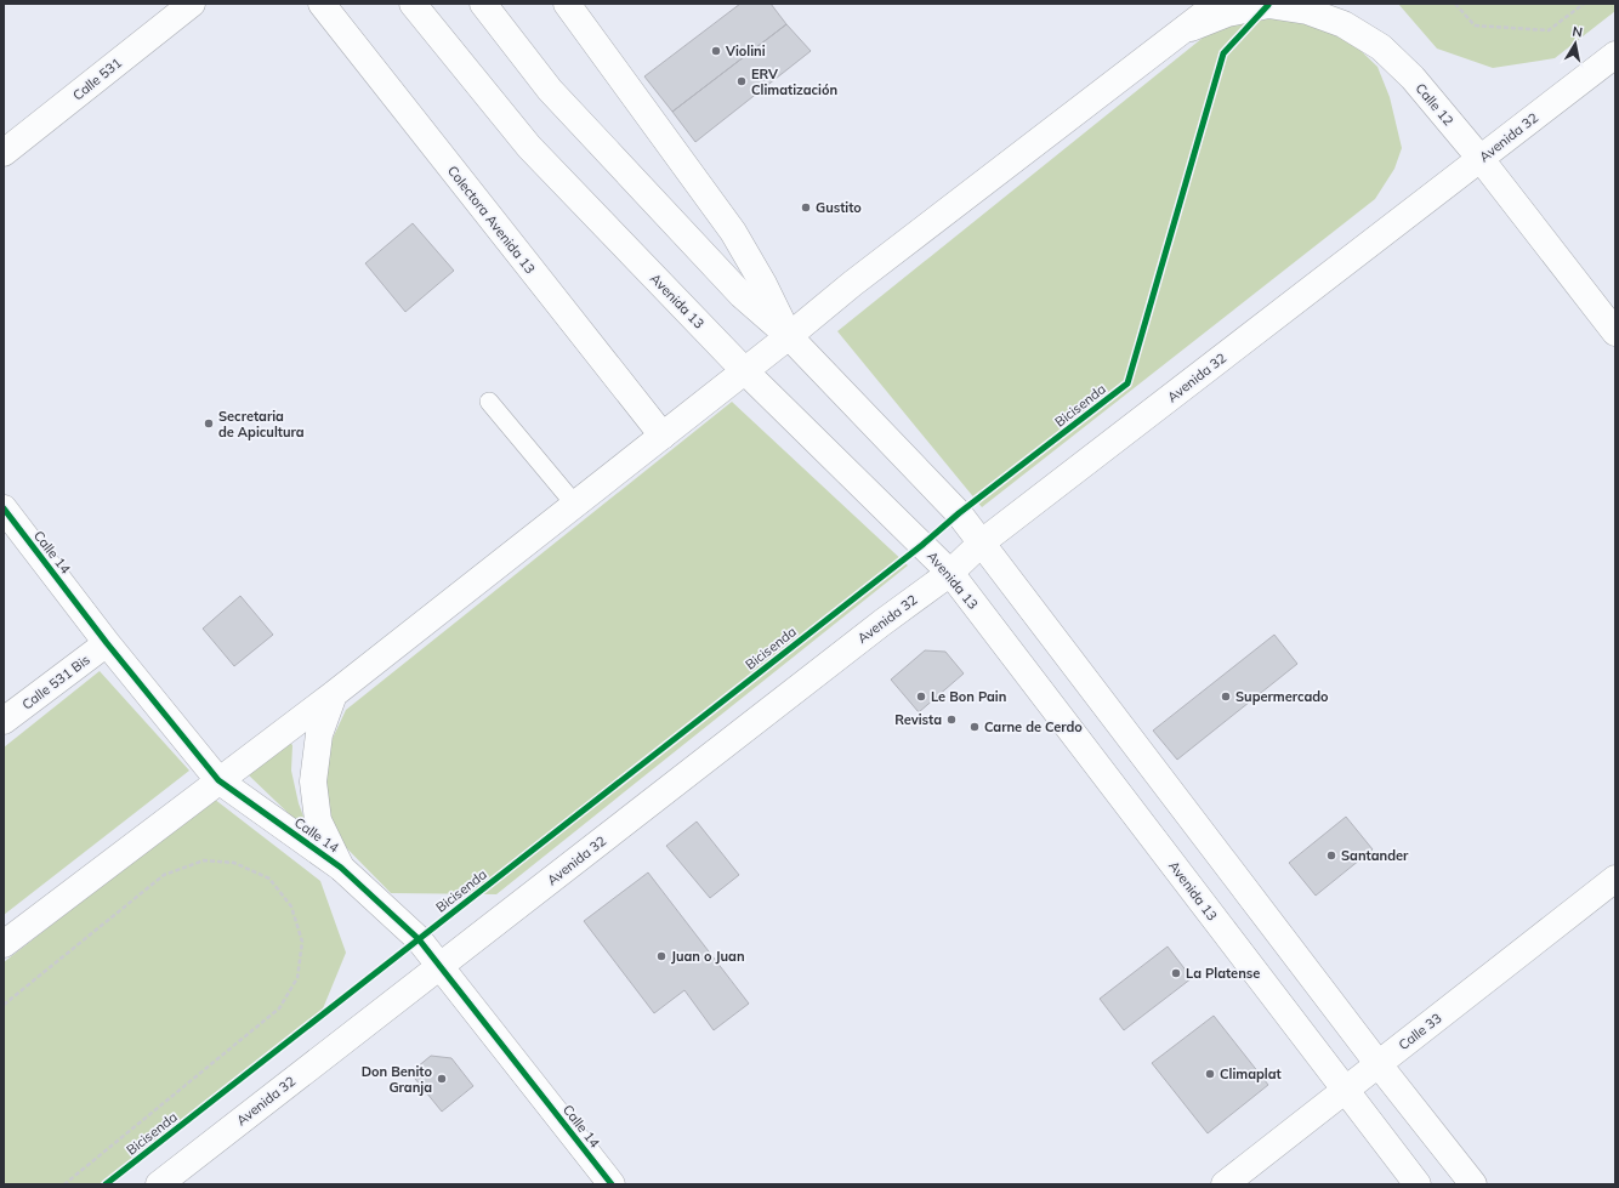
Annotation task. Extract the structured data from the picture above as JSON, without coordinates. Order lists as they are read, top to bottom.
{
  "streets": {
    "main road": [
      "Calle 531",
      "Calle 12",
      "Avenida 32",
      "Colectora Avenida 13",
      "Avenida 13",
      "Calle 14",
      "Calle 531 Bis",
      "Calle 33"
    ],
    "cycle path": ["Bicisenda"]
  },
  "crossings": [
    ["Calle 12", "Avenida 32"],
    ["Avenida 32", "Avenida 13"],
    ["Avenida 32", "Calle 14"],
    ["Avenida 13", "Calle 33"],
    ["Calle 14", "Calle 531 Bis"]
  ],
  "places": [
    "Violini",
    "ERV Climatización",
    "Gustito",
    "Secretaria de Apicultura",
    "Le Bon Pain",
    "Supermercado",
    "Revista",
    "Carne de Cerdo",
    "Santander",
    "Juan o Juan",
    "La Platense",
    "Climaplat",
    "Don Benito Granja"
  ],
  "north": "top"
}
